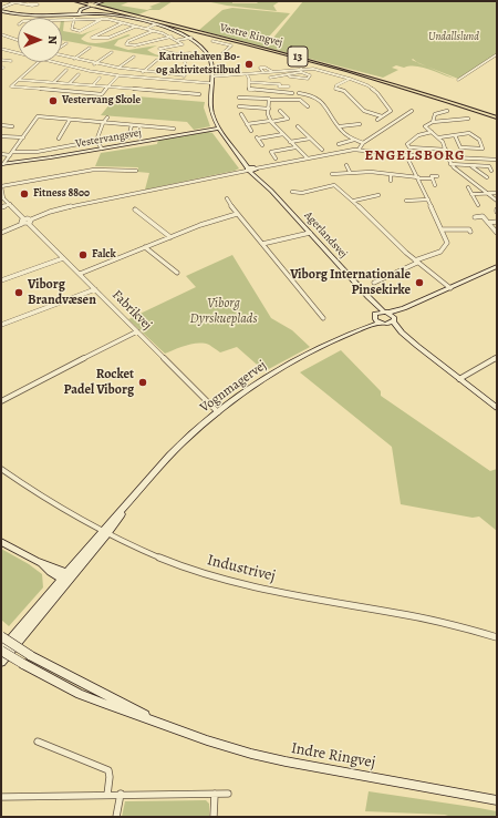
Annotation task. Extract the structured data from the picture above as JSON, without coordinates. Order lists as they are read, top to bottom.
{
  "streets": {
    "main road": ["Vestre Ringvej", "13"],
    "street": [
      "Vestervangsvej",
      "Agerlandsvej",
      "Fabrikvej",
      "Vognmagervej",
      "Industrivej",
      "Indre Ringvej"
    ]
  },
  "crossings": [
    ["Vestervangsvej", "Agerlandsvej"],
    ["Fabrikvej", "Vognmagervej"],
    ["Vognmagervej", "Industrivej"],
    ["Vognmagervej", "Indre Ringvej"]
  ],
  "districts": ["ENGELSBORG"],
  "parks": ["Undallslund", "Viborg Dyrskueplads"],
  "places": [
    "Katrinehaven Bo- og aktivitetstilbud",
    "Vestervang Skole",
    "Fitness 8800",
    "Falck",
    "Viborg Internationale Pinsekirke",
    "Viborg Brandvæsen",
    "Rocket Padel Viborg"
  ],
  "north": "right"
}
